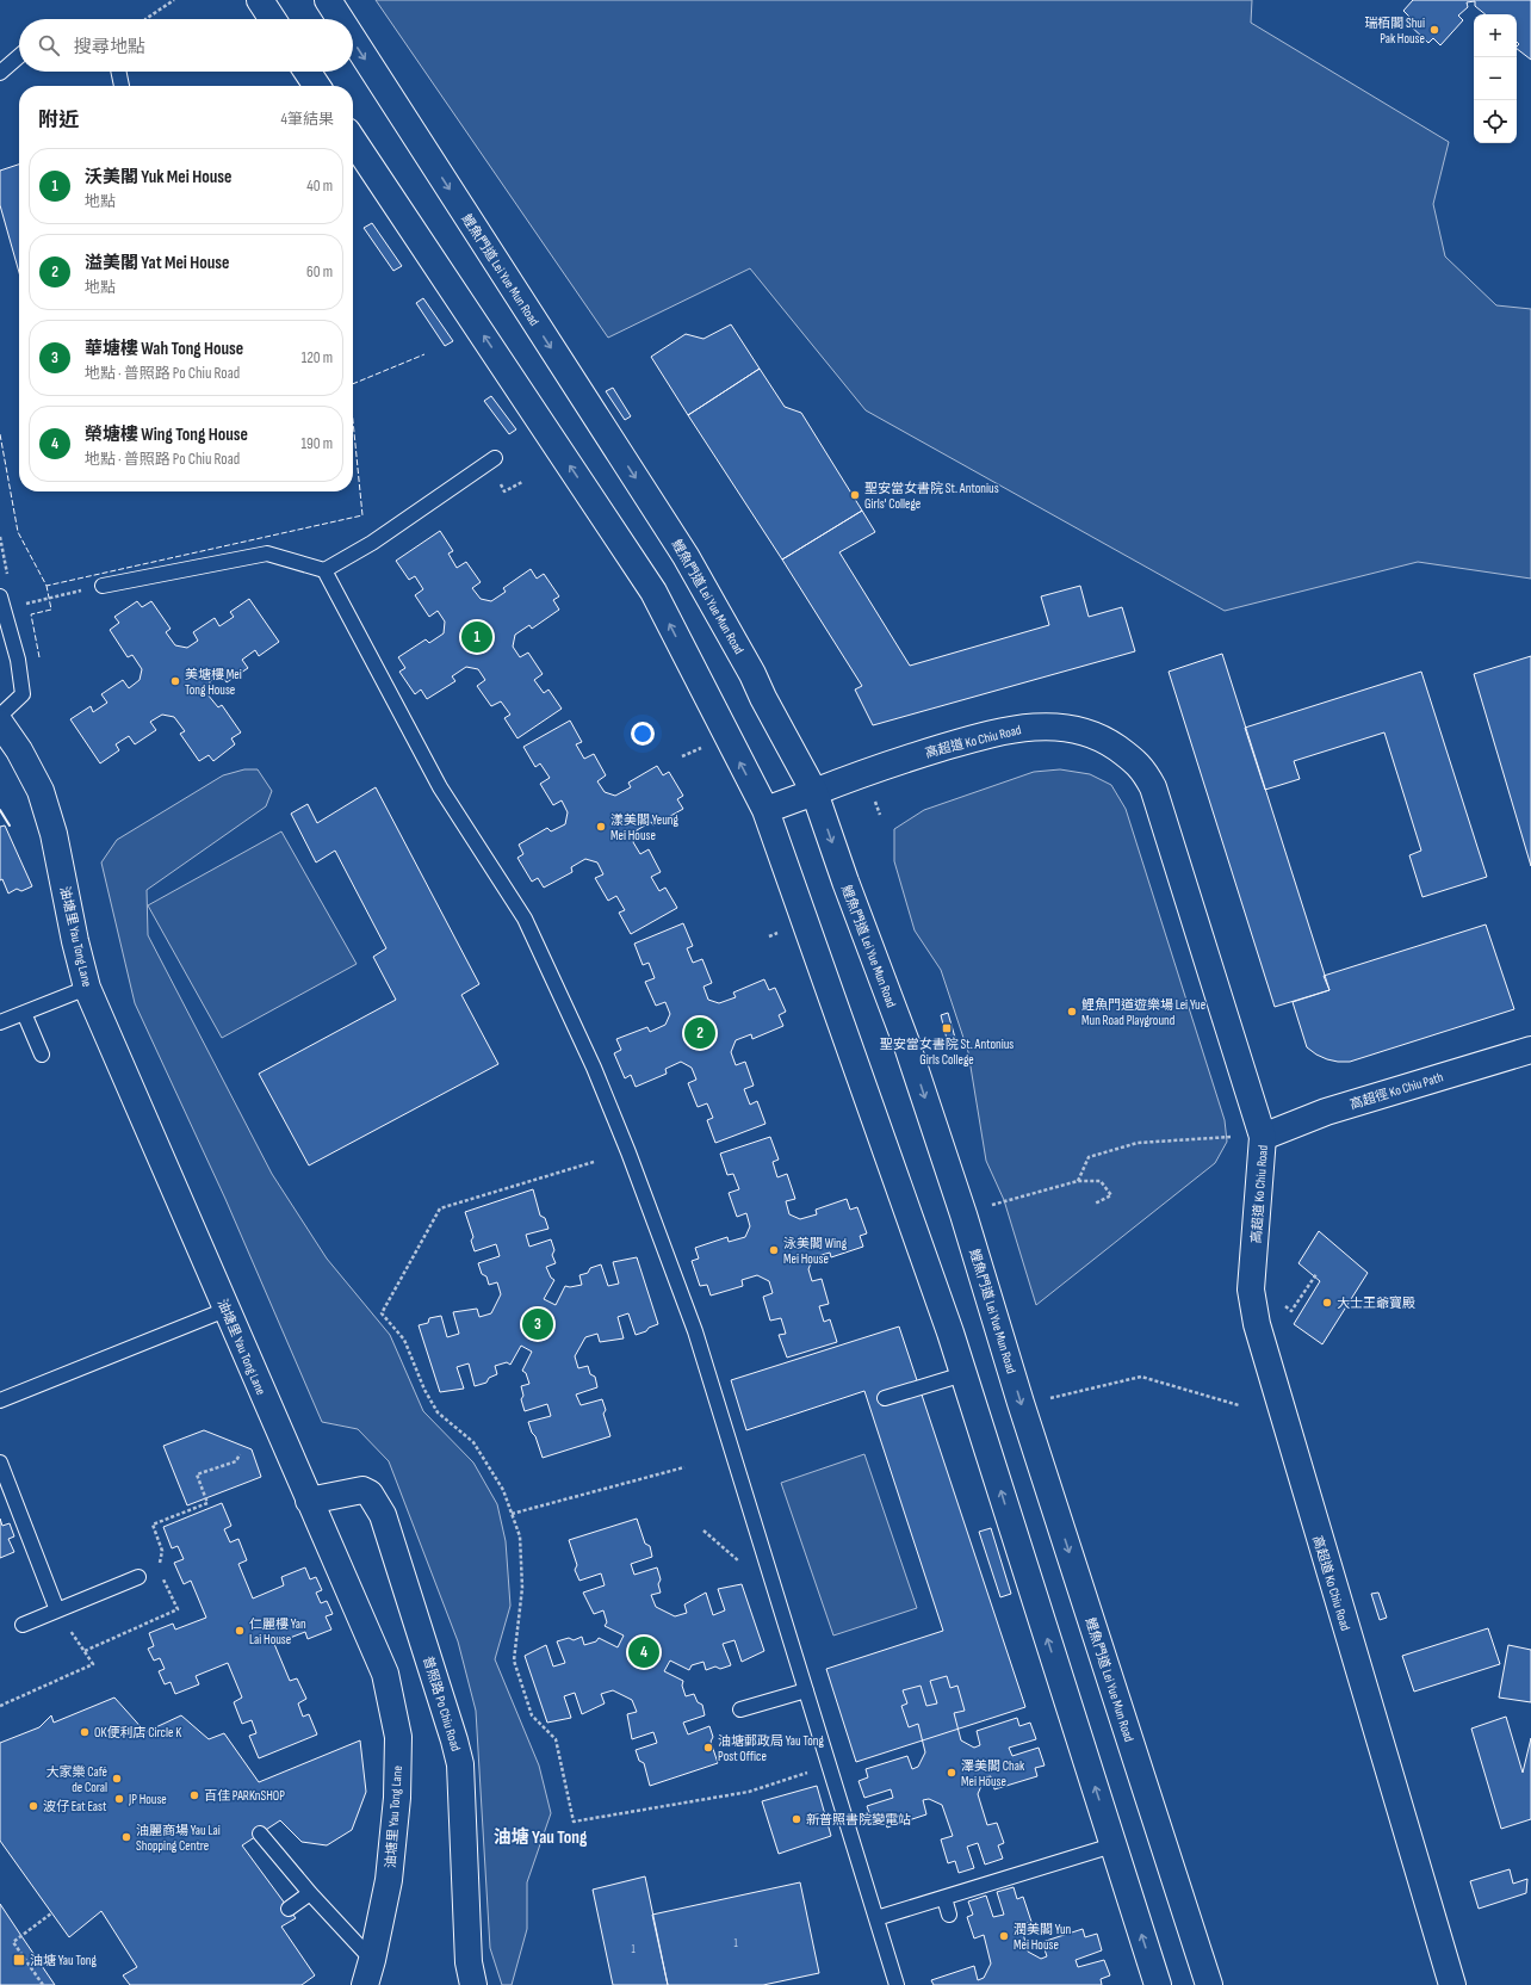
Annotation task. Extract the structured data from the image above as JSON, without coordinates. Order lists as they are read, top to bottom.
{
  "streets": {
    "main road": [
      "鯉魚門道 Lei Yue Mun Road",
      "高超道 Ko Chiu Road",
      "油塘里 Yau Tong Lane",
      "高超徑 Ko Chiu Path",
      "普照路 Po Chiu Road"
    ]
  },
  "crossings": [
    ["鯉魚門道 Lei Yue Mun Road", "高超道 Ko Chiu Road"],
    ["高超道 Ko Chiu Road", "高超徑 Ko Chiu Path"],
    ["油塘里 Yau Tong Lane", "普照路 Po Chiu Road"]
  ],
  "districts": ["油塘 Yau Tong"],
  "places": {
    "other": [
      "瑞栢閣 Shui Pak House",
      "聖安當女書院 St. Antonius Girls' College",
      "美塘樓 Mei Tong House",
      "漾美閣 Yeung Mei House",
      "鯉魚門道遊樂場 Lei Yue Mun Road Playground",
      "泳美閣 Wing Mei House",
      "大士王爺寶殿",
      "仁麗樓 Yan Lai House",
      "OK便利店 Circle K",
      "油塘郵政局 Yau Tong Post Office",
      "澤美閣 Chak Mei House",
      "大家樂 Café de Coral",
      "百佳 PARKnSHOP",
      "JP House",
      "波仔 Eat East",
      "新普照書院變電站",
      "油麗商場 Yau Lai Shopping Centre",
      "潤美閣 Yun Mei House"
    ],
    "transit": ["聖安當女書院 St. Antonius Girls College", "油塘 Yau Tong"]
  },
  "house_numbers": ["1", "1"],
  "page": {
    "map_buttons": ["+", "−"],
    "search": "搜尋地點",
    "heading": ["附近", "4筆結果"],
    "list": [
      {
        "mark": "1",
        "name": "沃美閣 Yuk Mei House",
        "note": "地點",
        "value": "40 m"
      },
      {
        "mark": "2",
        "name": "溢美閣 Yat Mei House",
        "note": "地點",
        "value": "60 m"
      },
      {
        "mark": "3",
        "name": "華塘樓 Wah Tong House",
        "note": "地點 · 普照路 Po Chiu Road",
        "value": "120 m"
      },
      {
        "mark": "4",
        "name": "榮塘樓 Wing Tong House",
        "note": "地點 · 普照路 Po Chiu Road",
        "value": "190 m"
      }
    ],
    "pins": [
      "1",
      "2",
      "3",
      "4"
    ]
  }
}
